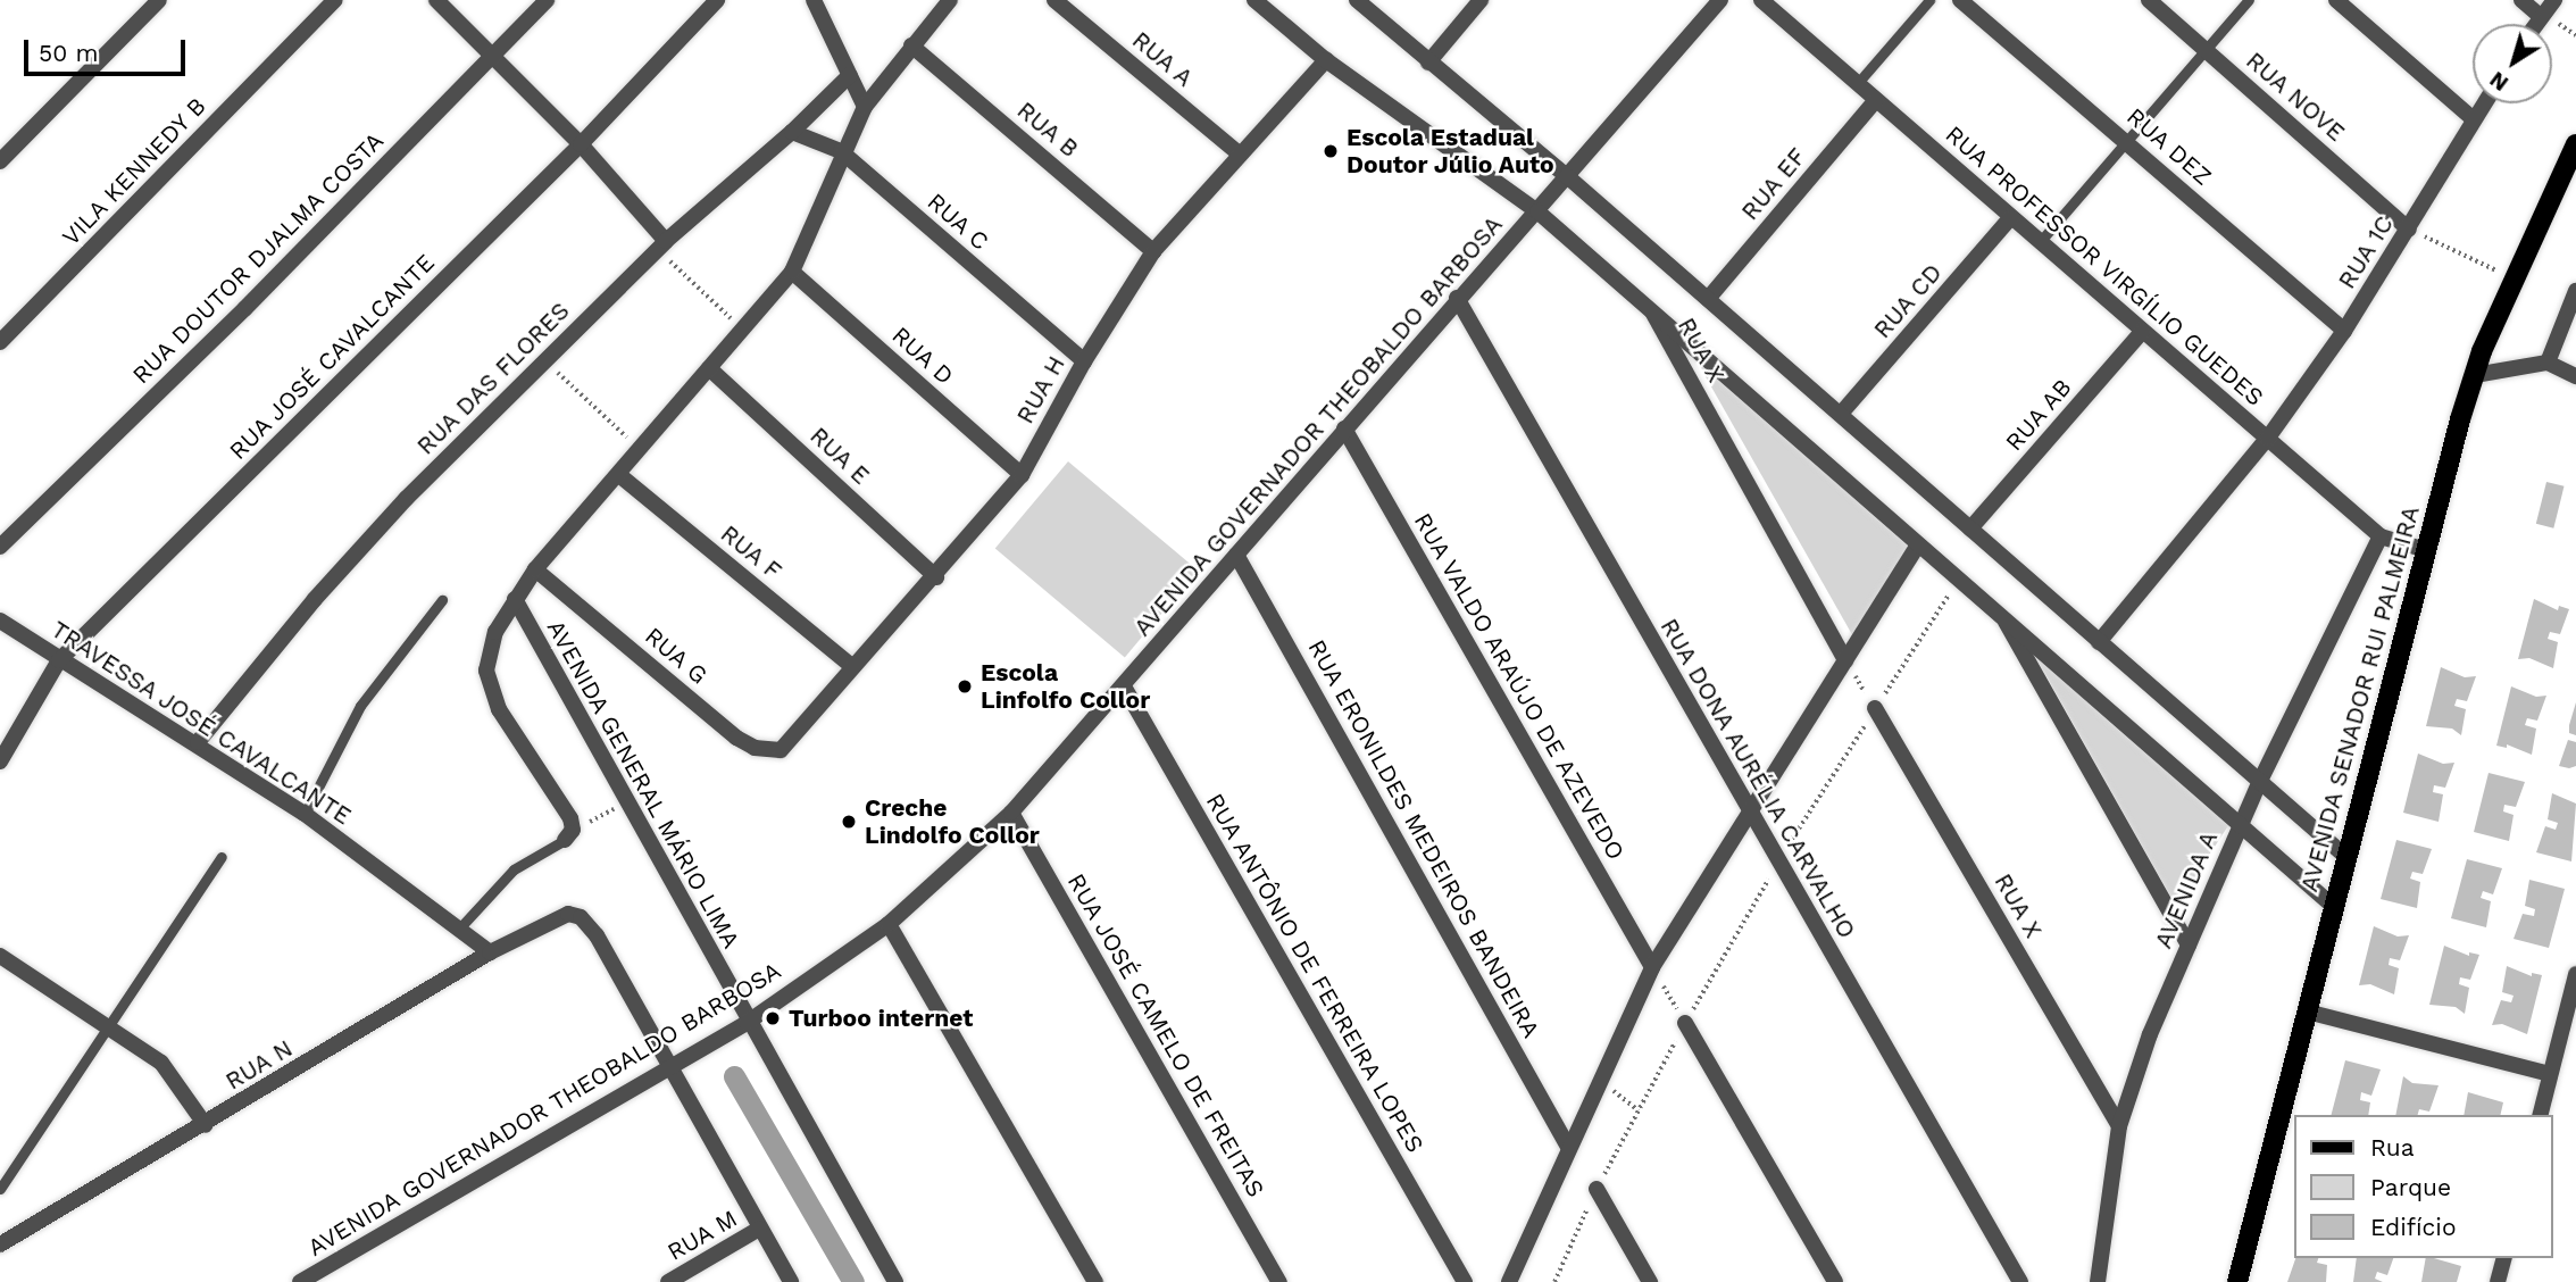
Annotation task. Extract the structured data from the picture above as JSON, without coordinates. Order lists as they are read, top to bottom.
{
  "streets": {
    "main road": ["AVENIDA SENADOR RUI PALMEIRA"],
    "street": [
      "RUA A",
      "RUA NOVE",
      "RUA B",
      "RUA DEZ",
      "VILA KENNEDY B",
      "RUA EF",
      "RUA C",
      "RUA 1C",
      "RUA DOUTOR DJALMA COSTA",
      "RUA PROFESSOR VIRGÍLIO GUEDES",
      "RUA CD",
      "RUA X",
      "RUA D",
      "RUA JOSÉ CAVALCANTE",
      "RUA DAS FLORES",
      "RUA H",
      "RUA AB",
      "AVENIDA GOVERNADOR THEOBALDO BARBOSA",
      "RUA E",
      "RUA F",
      "RUA G",
      "RUA VALDO ARAÚJO DE AZEVEDO",
      "TRAVESSA JOSÉ CAVALCANTE",
      "RUA DONA AURÉLIA CARVALHO",
      "AVENIDA GENERAL MÁRIO LIMA",
      "RUA ERONILDES MEDEIROS BANDEIRA",
      "AVENIDA A",
      "RUA ANTÔNIO DE FERREIRA LOPES",
      "RUA JOSÉ CAMELO DE FREITAS",
      "RUA N",
      "RUA M"
    ]
  },
  "crossings": [
    ["RUA A", "RUA H"],
    ["RUA NOVE", "RUA 1C"],
    ["RUA B", "RUA H"],
    ["RUA DEZ", "RUA 1C"],
    ["RUA EF", "RUA PROFESSOR VIRGÍLIO GUEDES"],
    ["RUA C", "RUA DAS FLORES"],
    ["RUA C", "RUA H"],
    ["RUA 1C", "RUA PROFESSOR VIRGÍLIO GUEDES"],
    ["RUA PROFESSOR VIRGÍLIO GUEDES", "RUA CD"],
    ["RUA PROFESSOR VIRGÍLIO GUEDES", "RUA AB"],
    ["RUA PROFESSOR VIRGÍLIO GUEDES", "AVENIDA SENADOR RUI PALMEIRA"],
    ["RUA PROFESSOR VIRGÍLIO GUEDES", "AVENIDA A"],
    ["RUA X", "AVENIDA A"],
    ["RUA D", "RUA H"],
    ["RUA JOSÉ CAVALCANTE", "TRAVESSA JOSÉ CAVALCANTE"],
    ["RUA DAS FLORES", "TRAVESSA JOSÉ CAVALCANTE"],
    ["RUA H", "RUA E"],
    ["RUA H", "RUA F"],
    ["RUA H", "RUA G"],
    ["AVENIDA GOVERNADOR THEOBALDO BARBOSA", "RUA VALDO ARAÚJO DE AZEVEDO"],
    ["AVENIDA GOVERNADOR THEOBALDO BARBOSA", "RUA DONA AURÉLIA CARVALHO"],
    ["AVENIDA GOVERNADOR THEOBALDO BARBOSA", "AVENIDA GENERAL MÁRIO LIMA"],
    ["AVENIDA GOVERNADOR THEOBALDO BARBOSA", "RUA ERONILDES MEDEIROS BANDEIRA"],
    ["AVENIDA GOVERNADOR THEOBALDO BARBOSA", "RUA ANTÔNIO DE FERREIRA LOPES"],
    ["AVENIDA GOVERNADOR THEOBALDO BARBOSA", "RUA JOSÉ CAMELO DE FREITAS"],
    ["AVENIDA GOVERNADOR THEOBALDO BARBOSA", "RUA N"],
    ["TRAVESSA JOSÉ CAVALCANTE", "RUA N"]
  ],
  "places": [
    "Escola Estadual Doutor Júlio Auto",
    "Escola Linfolfo Collor",
    "Creche Lindolfo Collor",
    "Turboo internet"
  ],
  "legend": ["Rua", "Parque", "Edifício"],
  "scale_bar": "50 m",
  "north": "bottom left"
}
